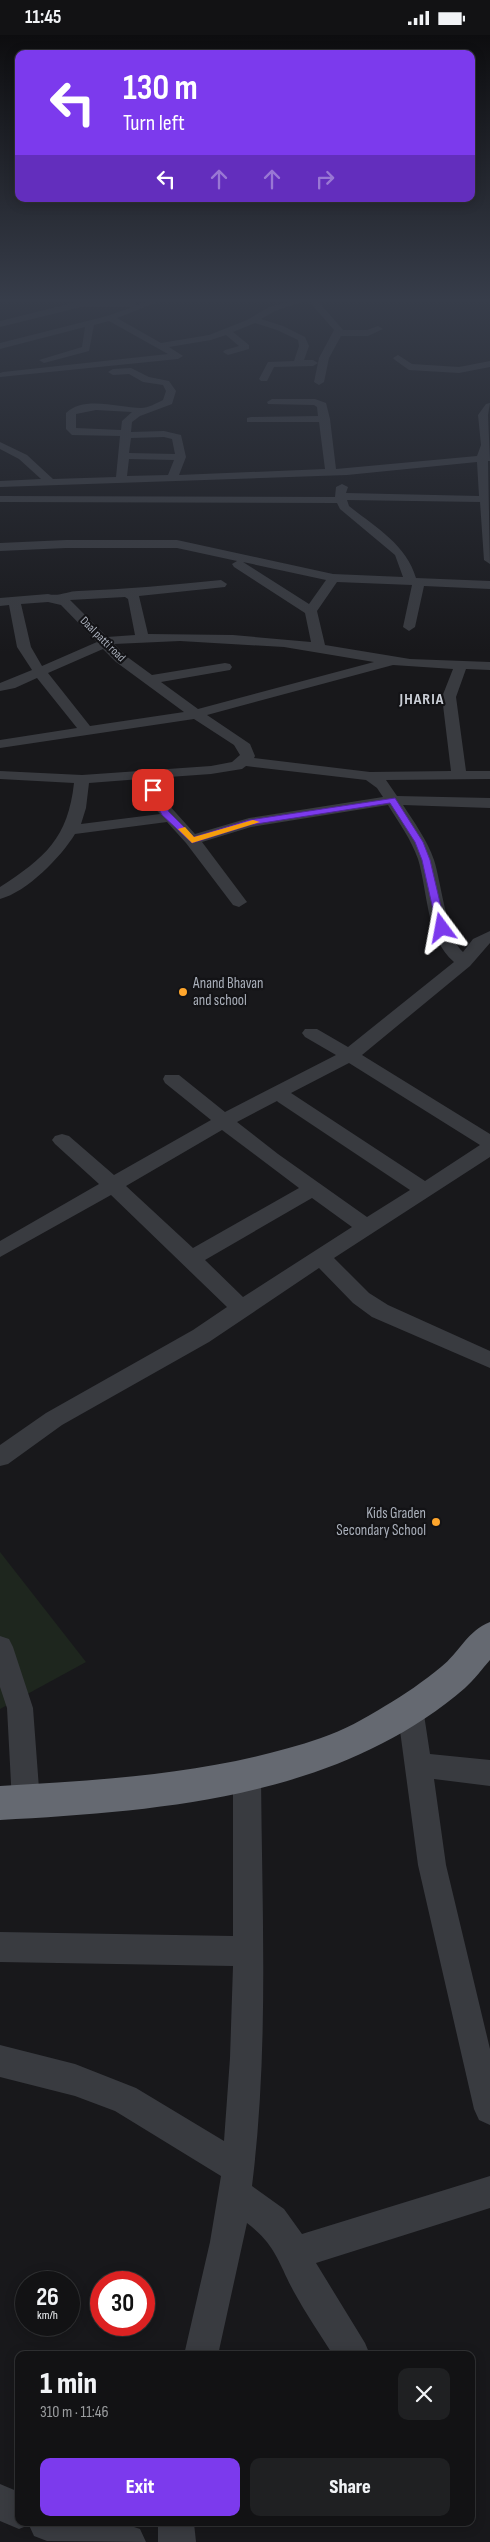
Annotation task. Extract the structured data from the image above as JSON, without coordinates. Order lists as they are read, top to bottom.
{
  "streets": {
    "street": ["Daal patti road"]
  },
  "districts": ["JHARIA"],
  "places": ["Anand Bhavan and school", "Kids Graden Secondary School"],
  "page": {
    "status": "11:45",
    "turn": ["130 m", "Turn left"],
    "speed": "26 km/h",
    "limit": "30",
    "heading": ["1 min", "310 m · 11:46"],
    "buttons": ["Exit", "Share"]
  }
}
